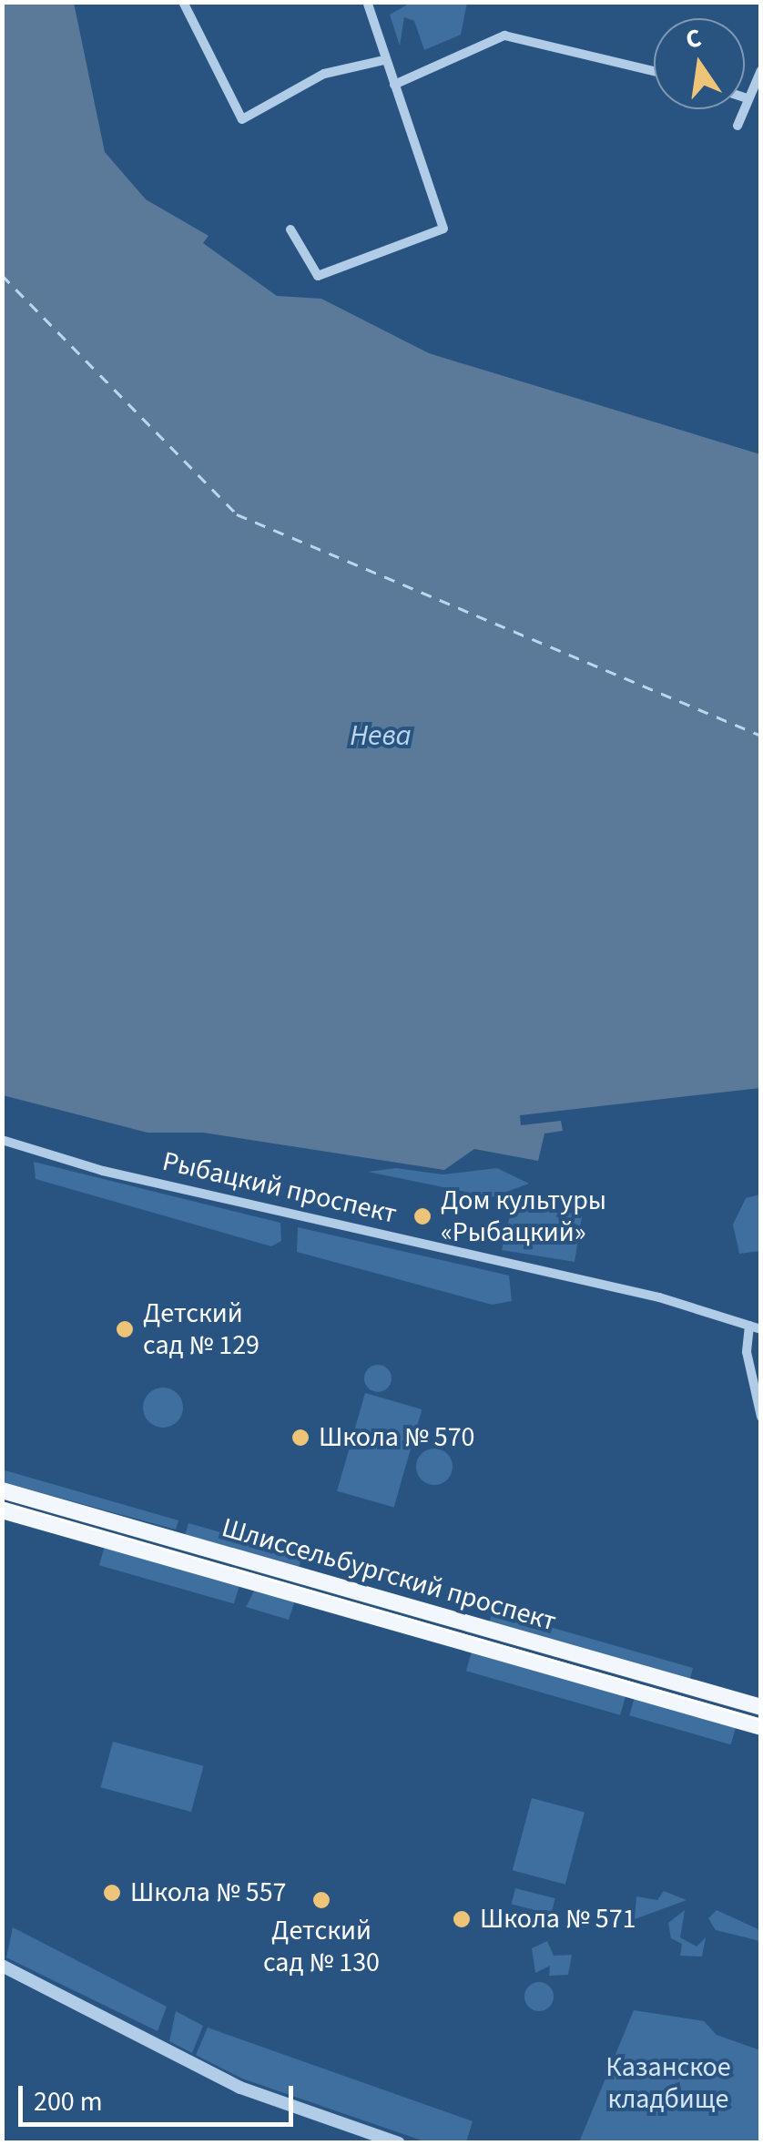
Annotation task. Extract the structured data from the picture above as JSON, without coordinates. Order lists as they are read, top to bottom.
{
  "streets": {
    "main road": ["Шлиссельбургский проспект"],
    "street": ["Рыбацкий проспект"]
  },
  "water": ["Нева"],
  "parks": ["Казанское кладбище"],
  "places": [
    "Дом культуры «Рыбацкий»",
    "Детский сад № 129",
    "Школа № 570",
    "Школа № 557",
    "Детский сад № 130",
    "Школа № 571"
  ],
  "scale_bar": "200 m",
  "north": "top"
}
